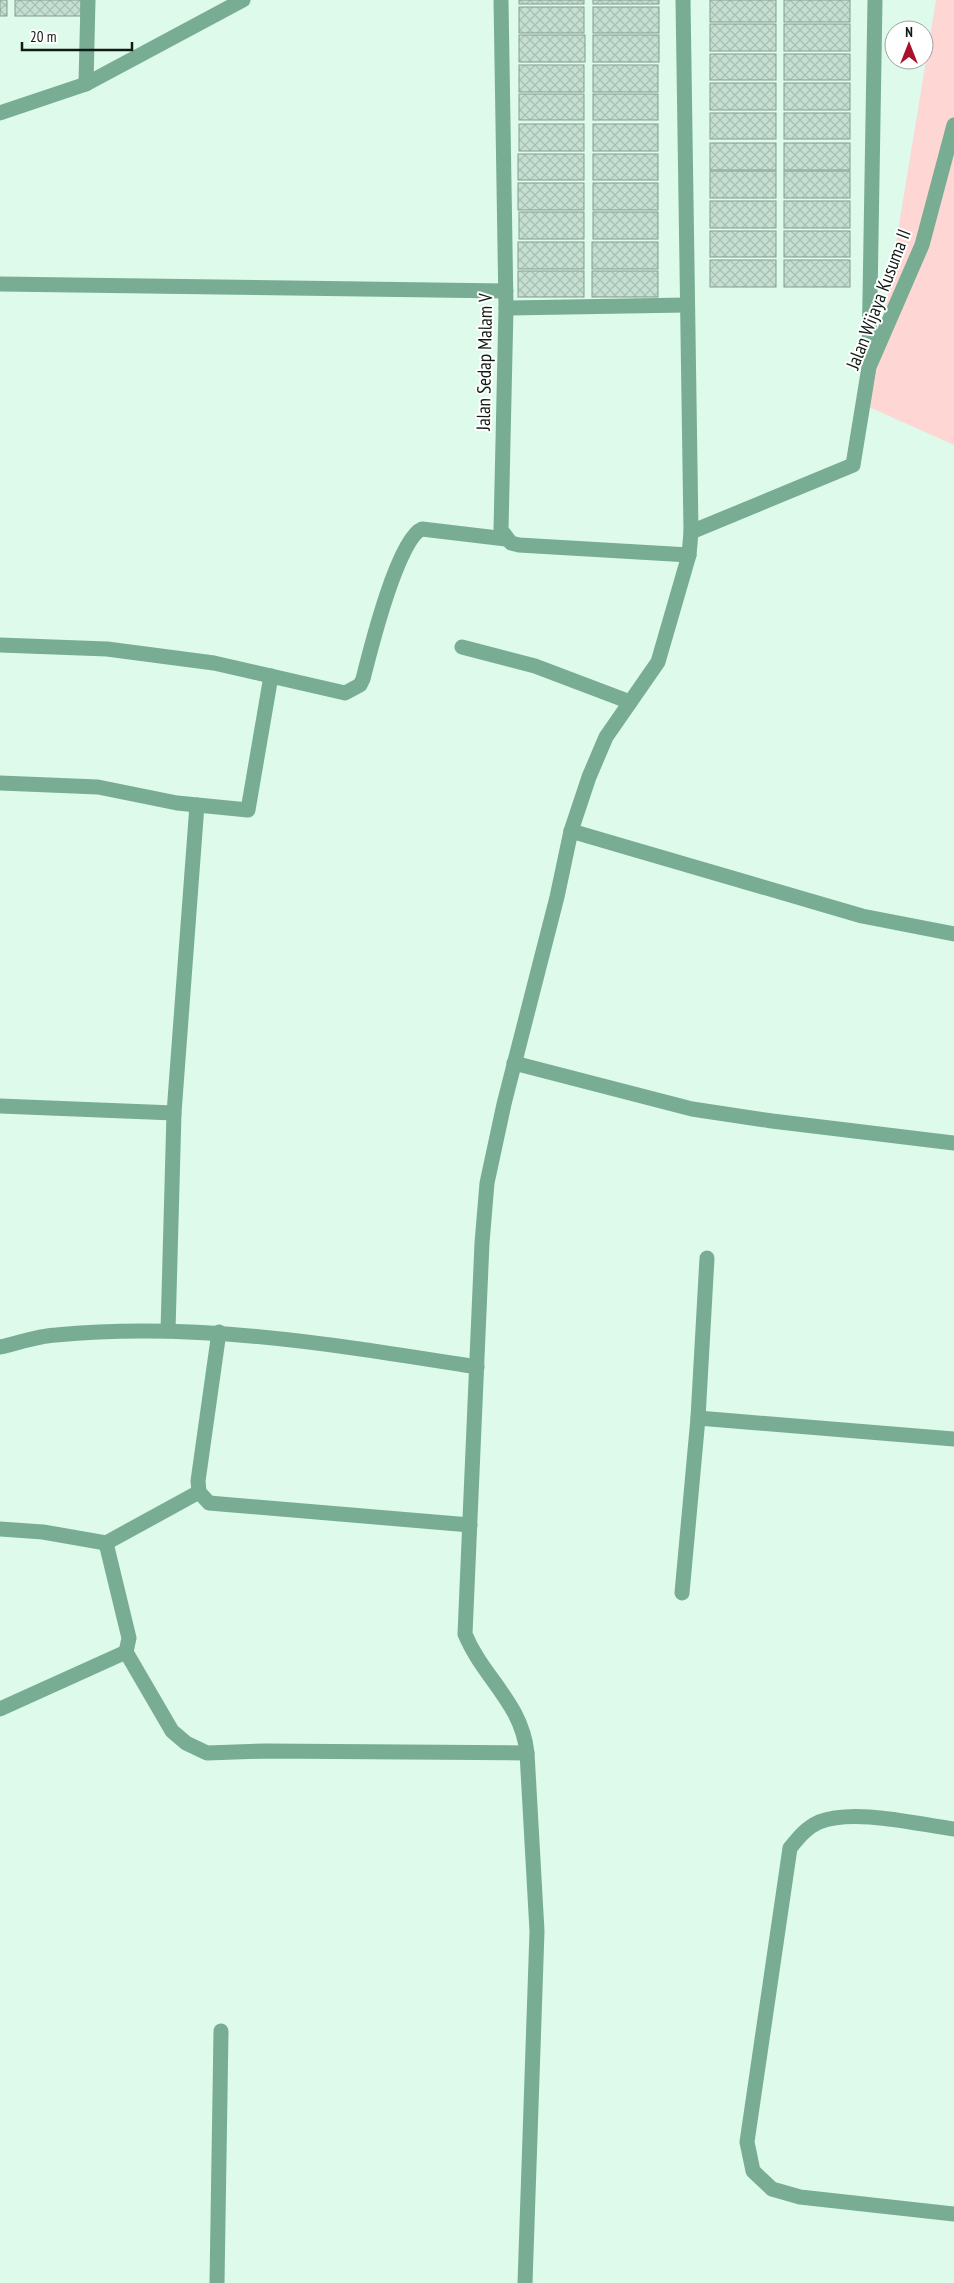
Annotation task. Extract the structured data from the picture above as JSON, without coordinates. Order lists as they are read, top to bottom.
{
  "streets": {
    "street": ["Jalan Wijaya Kusuma II", "Jalan Sedap Malam V"]
  },
  "scale_bar": "20 m",
  "north": "top"
}
